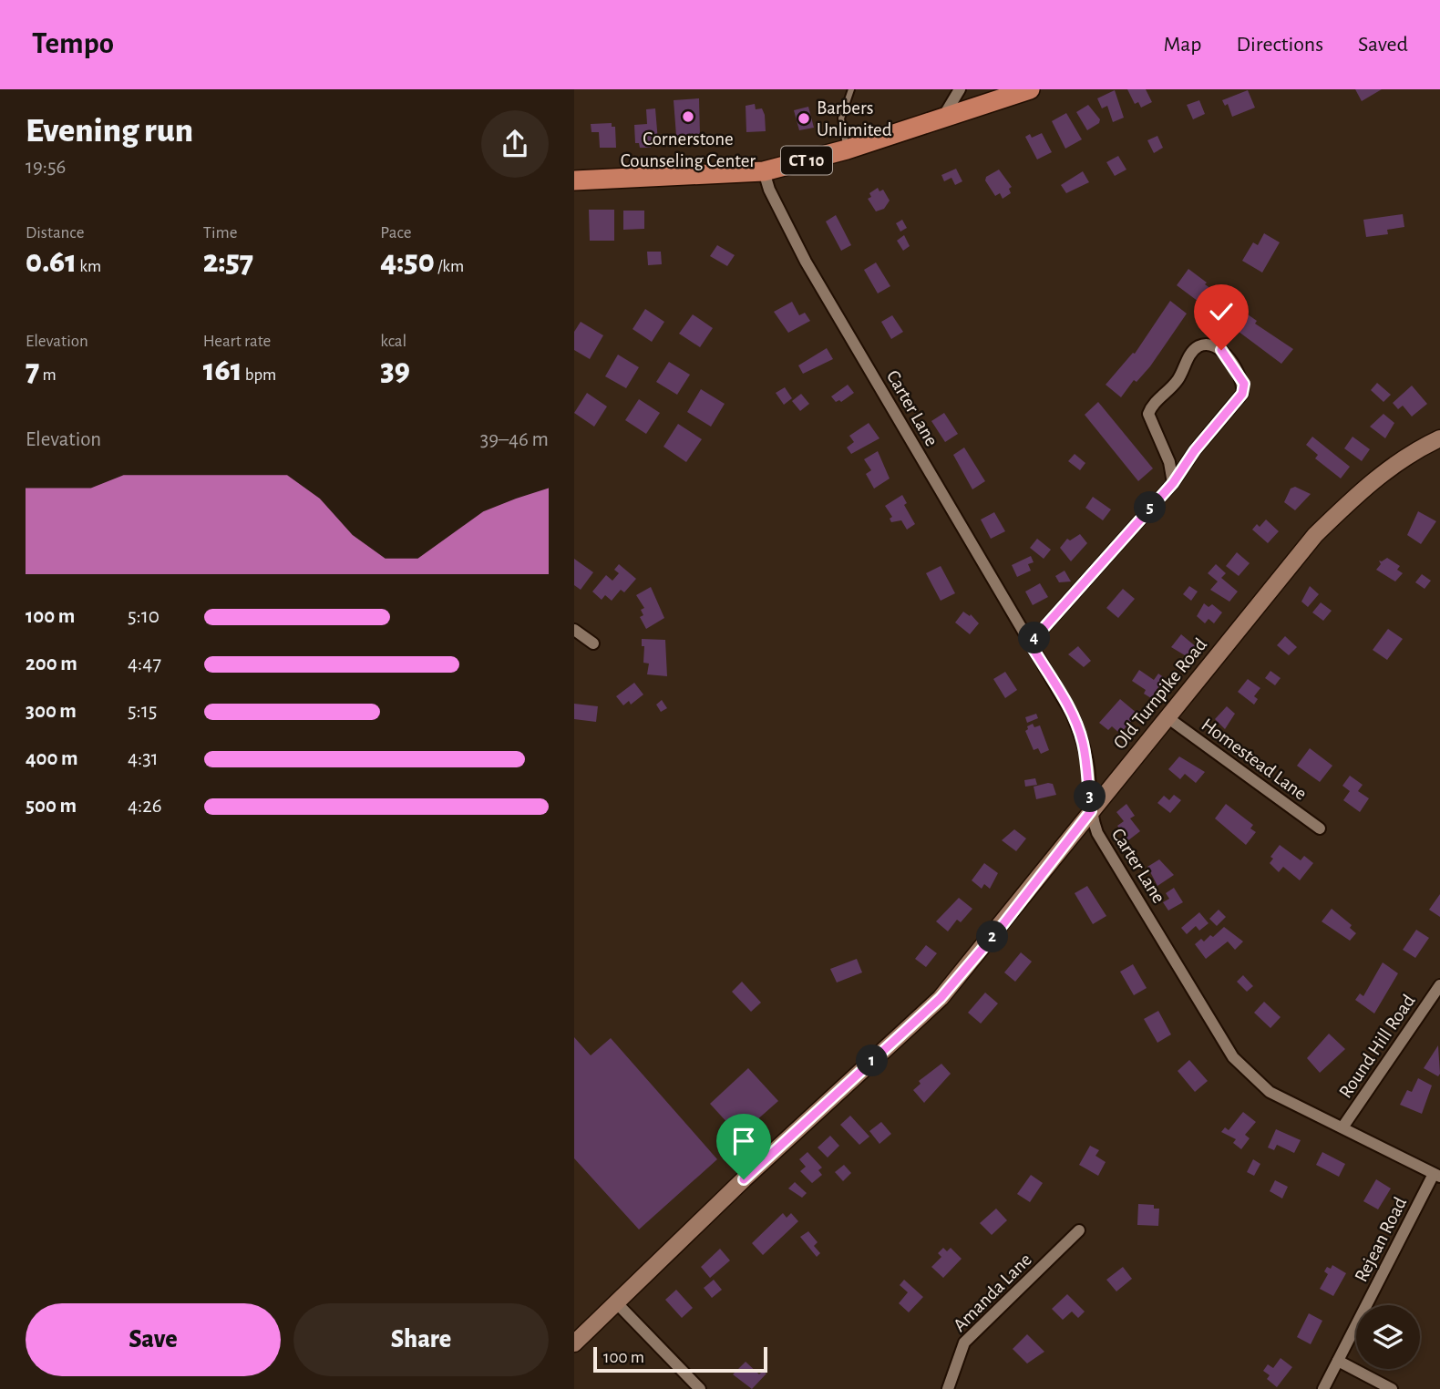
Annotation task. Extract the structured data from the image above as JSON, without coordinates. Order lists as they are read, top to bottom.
{
  "streets": {
    "highway": ["CT 10"],
    "main road": ["Old Turnpike Road"],
    "street": [
      "Carter Lane",
      "Homestead Lane",
      "Round Hill Road",
      "Rejean Road",
      "Amanda Lane"
    ]
  },
  "crossings": [
    ["CT 10", "Carter Lane"],
    ["Carter Lane", "Old Turnpike Road"],
    ["Carter Lane", "Round Hill Road"],
    ["Carter Lane", "Rejean Road"],
    ["Old Turnpike Road", "Homestead Lane"]
  ],
  "places": ["Cornerstone Counseling Center", "Barbers Unlimited"],
  "scale_bar": "100 m",
  "page": {
    "header": "Tempo",
    "nav": ["Map", "Directions", "Saved"],
    "heading": ["Evening run", "19:56"],
    "stats": [
      ["Distance", "0.61 km"],
      ["Time", "2:57"],
      ["Pace", "4:50 /km"],
      ["Elevation", "7 m"],
      ["Heart rate", "161 bpm"],
      ["kcal", "39"]
    ],
    "chart": ["Elevation", "39–46 m"],
    "pins": [
      "5",
      "4",
      "3",
      "2",
      "1"
    ],
    "list": [
      {
        "name": "100 m",
        "note": "5:10"
      },
      {
        "name": "200 m",
        "note": "4:47"
      },
      {
        "name": "300 m",
        "note": "5:15"
      },
      {
        "name": "400 m",
        "note": "4:31"
      },
      {
        "name": "500 m",
        "note": "4:26"
      }
    ],
    "buttons": ["Save", "Share"],
    "scale": "100 m"
  }
}
